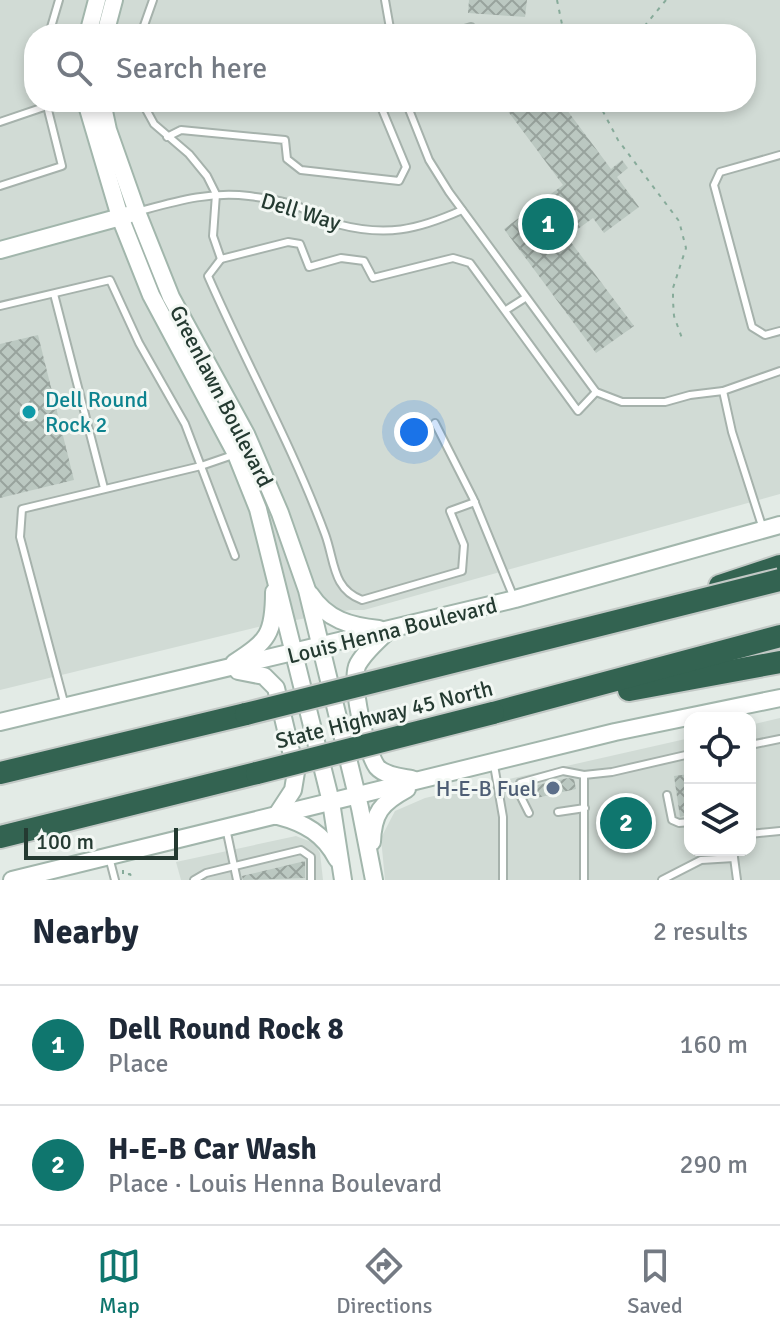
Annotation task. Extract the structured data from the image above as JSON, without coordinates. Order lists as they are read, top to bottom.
{
  "streets": {
    "highway": ["State Highway 45 North"],
    "main road": ["Dell Way", "Greenlawn Boulevard", "Louis Henna Boulevard"]
  },
  "crossings": [
    ["Dell Way", "Greenlawn Boulevard"],
    ["Greenlawn Boulevard", "Louis Henna Boulevard"]
  ],
  "places": ["Dell Round Rock 2", "H-E-B Fuel"],
  "scale_bar": "100 m",
  "page": {
    "search": "Search here",
    "pins": ["1", "2"],
    "scale": "100 m",
    "heading": ["Nearby", "2 results"],
    "list": [
      {
        "mark": "1",
        "name": "Dell Round Rock 8",
        "note": "Place",
        "value": "160 m"
      },
      {
        "mark": "2",
        "name": "H-E-B Car Wash",
        "note": "Place · Louis Henna Boulevard",
        "value": "290 m"
      }
    ],
    "nav": ["Map", "Directions", "Saved"]
  }
}
